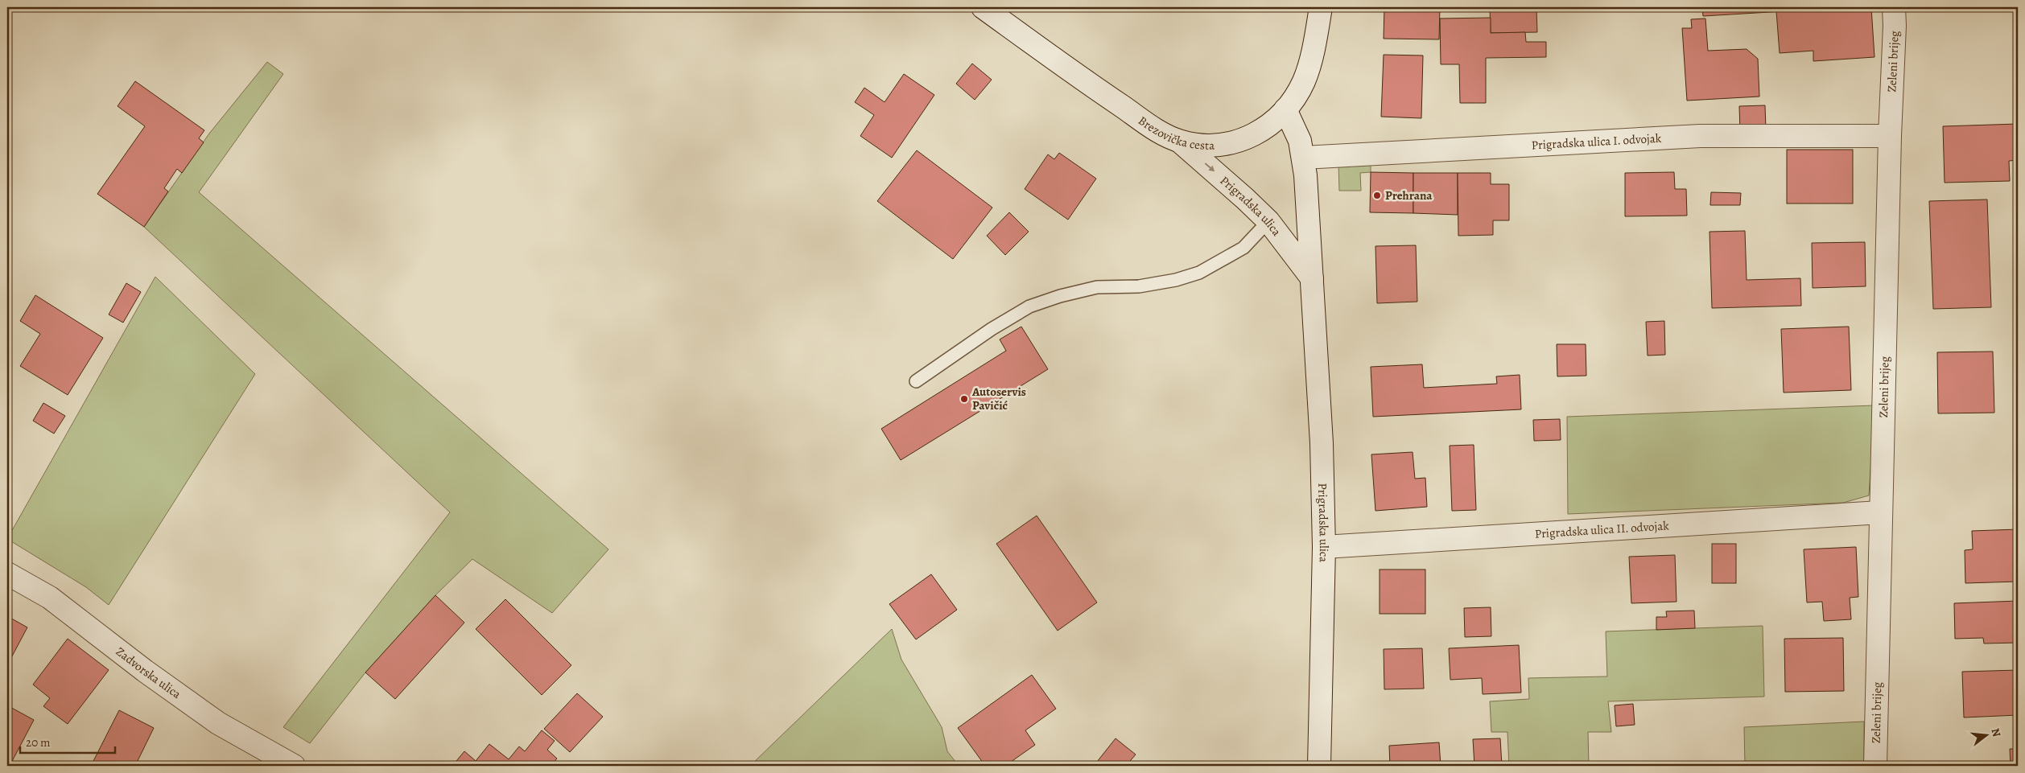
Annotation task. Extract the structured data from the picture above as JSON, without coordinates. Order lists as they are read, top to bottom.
{
  "streets": {
    "street": [
      "Zeleni brijeg",
      "Brezovička cesta",
      "Prigradska ulica I. odvojak",
      "Prigradska ulica",
      "Prigradska ulica II. odvojak",
      "Zadvorska ulica"
    ]
  },
  "crossings": [
    ["Zeleni brijeg", "Prigradska ulica I. odvojak"],
    ["Zeleni brijeg", "Prigradska ulica II. odvojak"],
    ["Brezovička cesta", "Prigradska ulica"],
    ["Prigradska ulica I. odvojak", "Prigradska ulica"],
    ["Prigradska ulica", "Prigradska ulica II. odvojak"]
  ],
  "places": ["Prehrana", "Autoservis Pavičić"],
  "scale_bar": "20 m",
  "north": "right"
}
